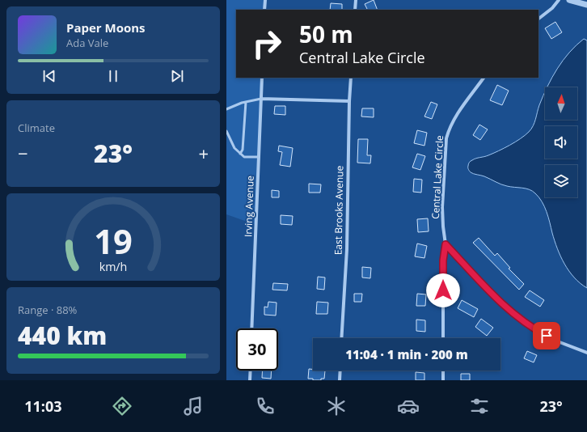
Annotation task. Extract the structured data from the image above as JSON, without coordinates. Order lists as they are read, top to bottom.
{
  "streets": {
    "street": ["Central Lake Circle", "Irving Avenue", "East Brooks Avenue"]
  },
  "north": "top",
  "page": {
    "turn": ["50 m", "Central Lake Circle"],
    "song": ["Paper Moons", "Ada Vale"],
    "tile": [
      "Climate",
      ["Range · 88%", "440 km"]
    ],
    "heat": ["−", "23°", "+"],
    "limit": "30",
    "trip": "11:04 · 1 min · 200 m",
    "tabs": ["11:03", "23°"],
    "gauge": ["19", "km/h"]
  }
}
